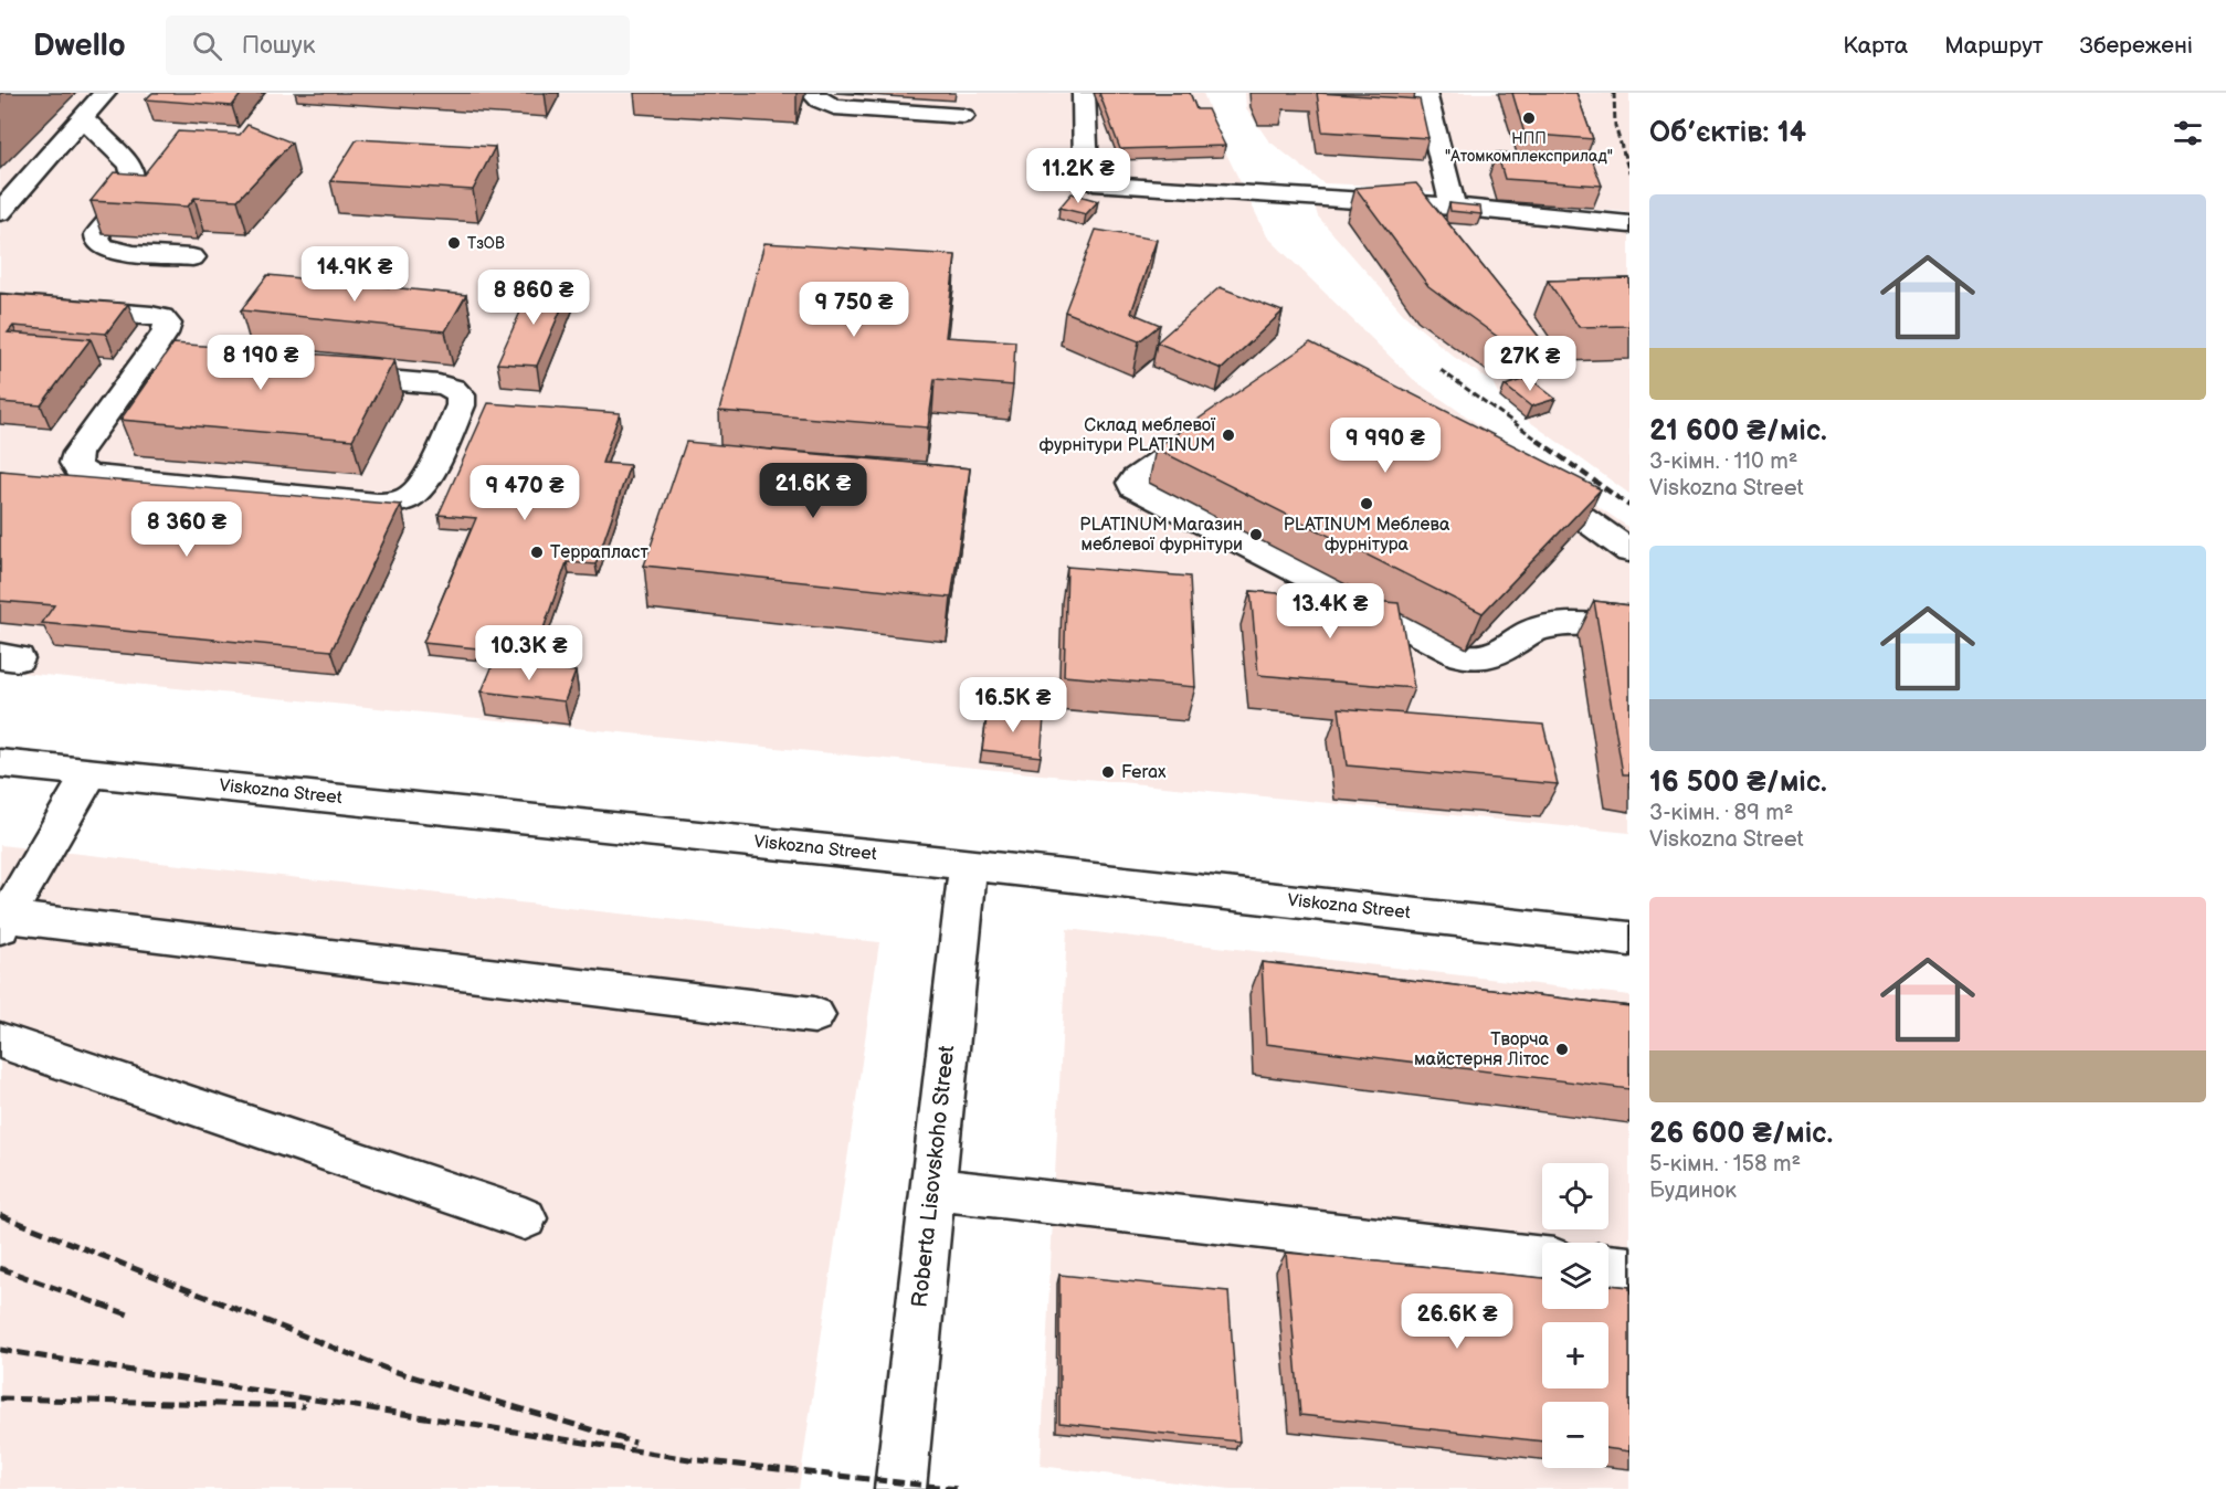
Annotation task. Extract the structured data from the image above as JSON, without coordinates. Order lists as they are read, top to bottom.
{
  "streets": {
    "street": ["Viskozna Street", "Roberta Lisovskoho Street"]
  },
  "crossings": [
    ["Viskozna Street", "Roberta Lisovskoho Street"]
  ],
  "places": [
    "НПП \"Атомкомплексприлад\"",
    "ТзОВ",
    "Склад меблевої фурнітури PLATINUM",
    "PLATINUM Меблева фурнітура",
    "PLATINUM Магазин меблевої фурнітури",
    "Террапласт",
    "Ferax",
    "Творча майстерня Літос"
  ],
  "page": {
    "header": "Dwello",
    "search": "Пошук",
    "nav": ["Карта", "Маршрут", "Збережені"],
    "heading": "Об’єктів: 14",
    "price": [
      "11.2K ₴",
      "14.9K ₴",
      "8 860 ₴",
      "9 750 ₴",
      "8 190 ₴",
      "27K ₴",
      "9 990 ₴",
      "21.6K ₴",
      "9 470 ₴",
      "8 360 ₴",
      "13.4K ₴",
      "10.3K ₴",
      "16.5K ₴",
      "26.6K ₴"
    ],
    "list": [
      {
        "name": "21 600 ₴/міс.",
        "note": "3-кімн. · 110 m² · Viskozna Street"
      },
      {
        "name": "16 500 ₴/міс.",
        "note": "3-кімн. · 89 m² · Viskozna Street"
      },
      {
        "name": "26 600 ₴/міс.",
        "note": "5-кімн. · 158 m² · Будинок"
      }
    ],
    "map_buttons": ["+", "−"]
  }
}
